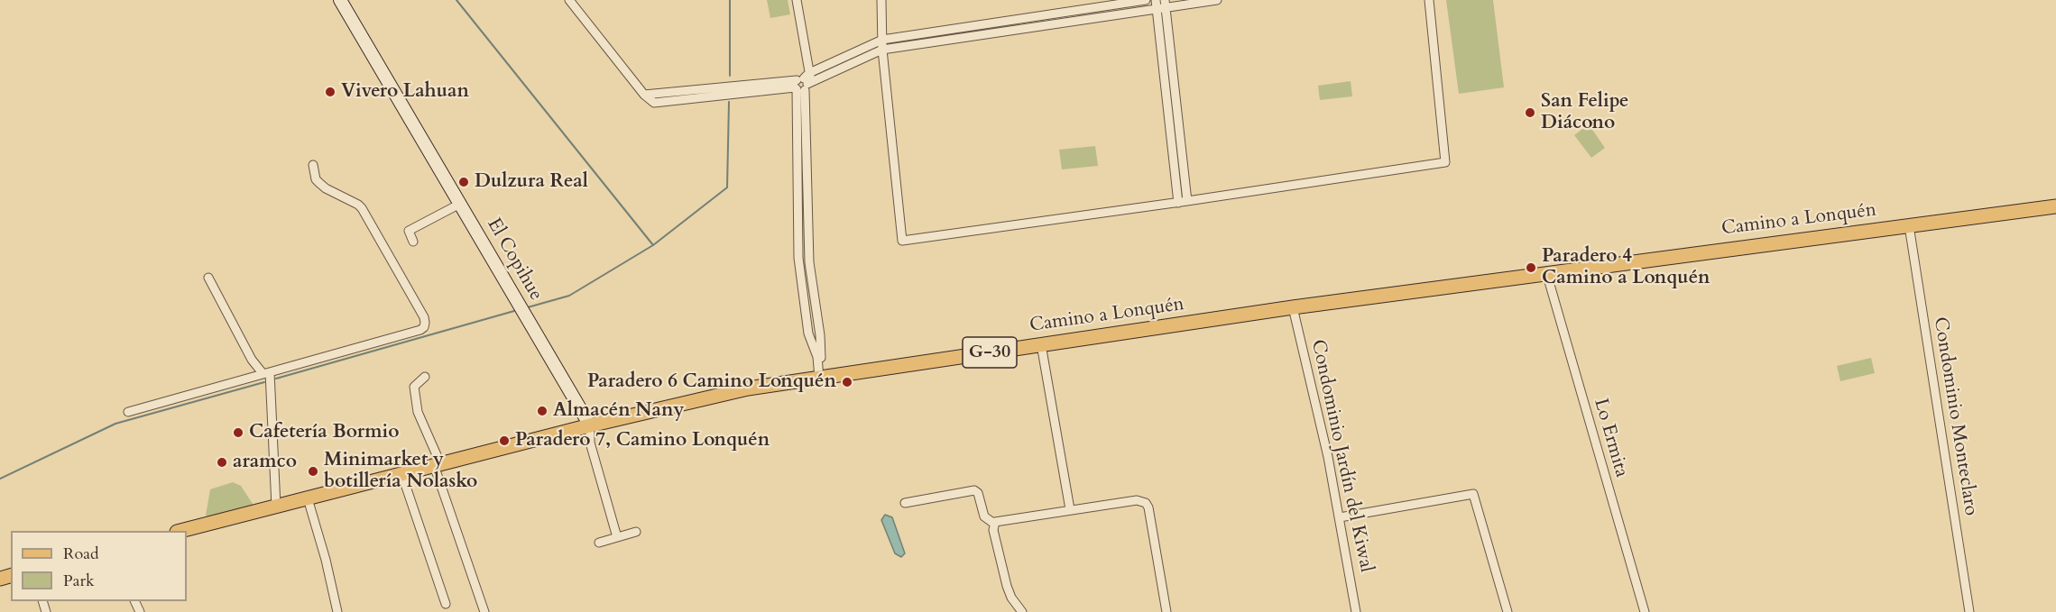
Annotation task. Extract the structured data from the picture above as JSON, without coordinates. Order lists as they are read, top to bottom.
{
  "streets": {
    "main road": ["Camino a Lonquén", "El Copihue", "G-30"],
    "street": ["Condominio Monteclaro", "Lo Ermita", "Condominio Jardín del Kiwal"]
  },
  "crossings": [
    ["Camino a Lonquén", "El Copihue"],
    ["Camino a Lonquén", "Condominio Monteclaro"],
    ["Camino a Lonquén", "Lo Ermita"],
    ["Camino a Lonquén", "Condominio Jardín del Kiwal"]
  ],
  "places": [
    "Vivero Lahuan",
    "San Felipe Diácono",
    "Dulzura Real",
    "Paradero 4 Camino a Lonquén",
    "Paradero 6 Camino Lonquén",
    "Almacén Nany",
    "Cafetería Bormio",
    "Paradero 7, Camino Lonquén",
    "aramco",
    "Minimarket y botillería Nolasko"
  ],
  "legend": ["Road", "Park"]
}
